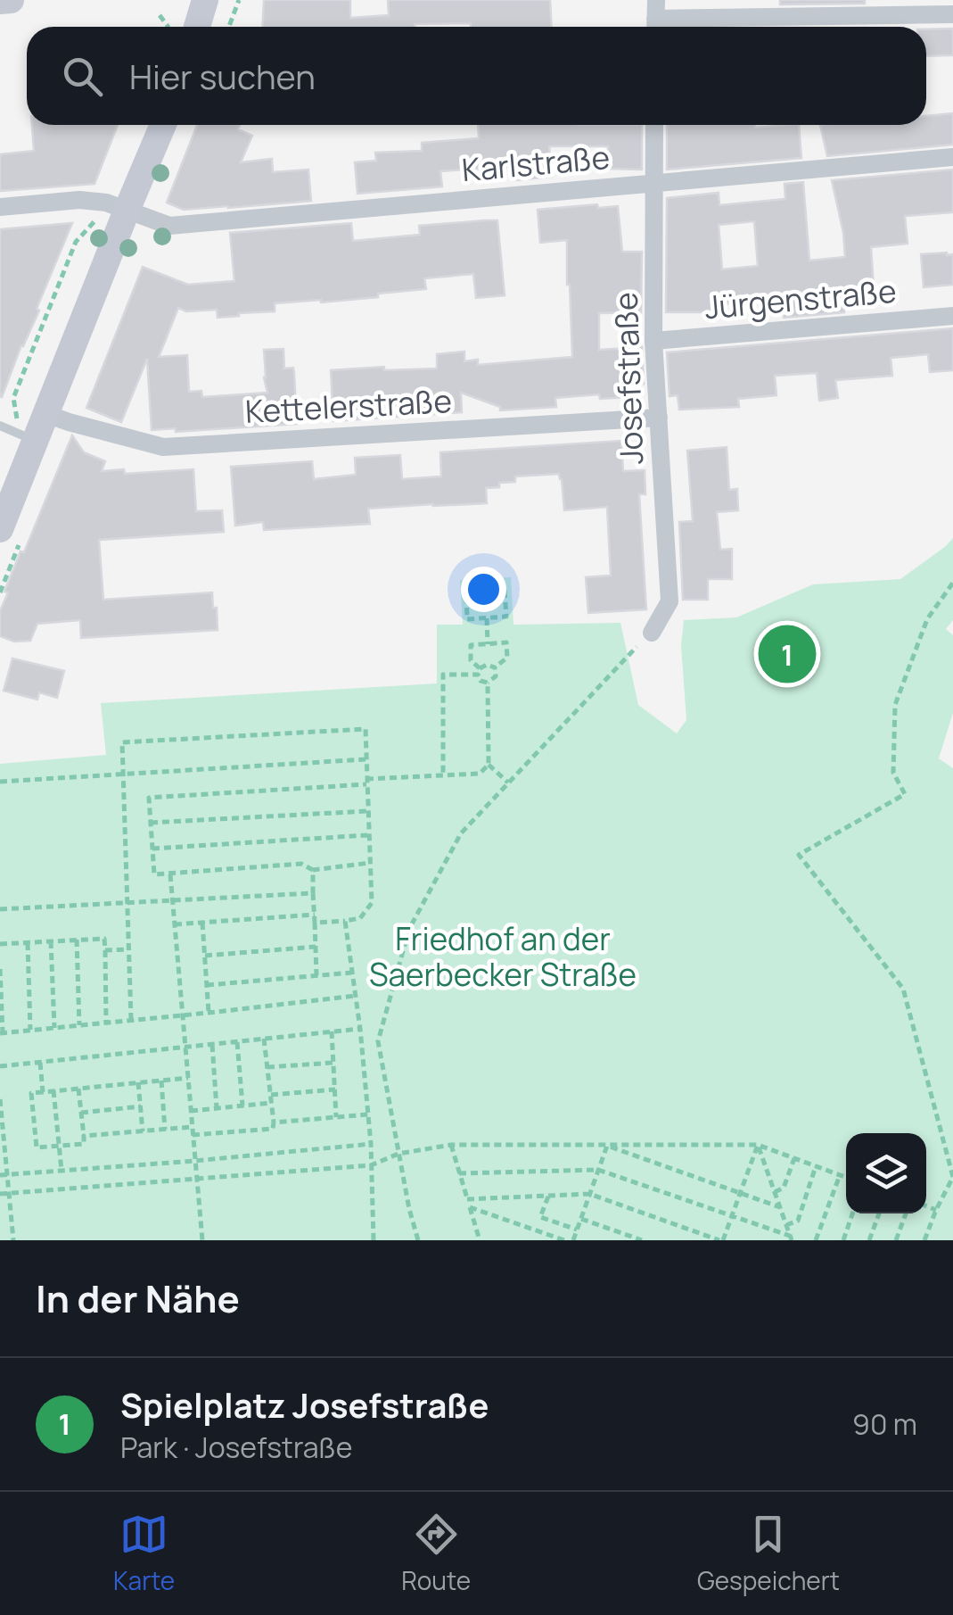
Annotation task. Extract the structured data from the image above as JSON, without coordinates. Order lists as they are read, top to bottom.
{
  "streets": {
    "street": [
      "Karlstraße",
      "Jürgenstraße",
      "Josefstraße",
      "Kettelerstraße"
    ]
  },
  "crossings": [
    ["Karlstraße", "Josefstraße"],
    ["Jürgenstraße", "Josefstraße"],
    ["Josefstraße", "Kettelerstraße"]
  ],
  "parks": ["Friedhof an der Saerbecker Straße"],
  "page": {
    "search": "Hier suchen",
    "pins": "1",
    "heading": "In der Nähe",
    "list": [
      {
        "mark": "1",
        "name": "Spielplatz Josefstraße",
        "note": "Park · Josefstraße",
        "value": "90 m"
      }
    ],
    "nav": ["Karte", "Route", "Gespeichert"]
  }
}
